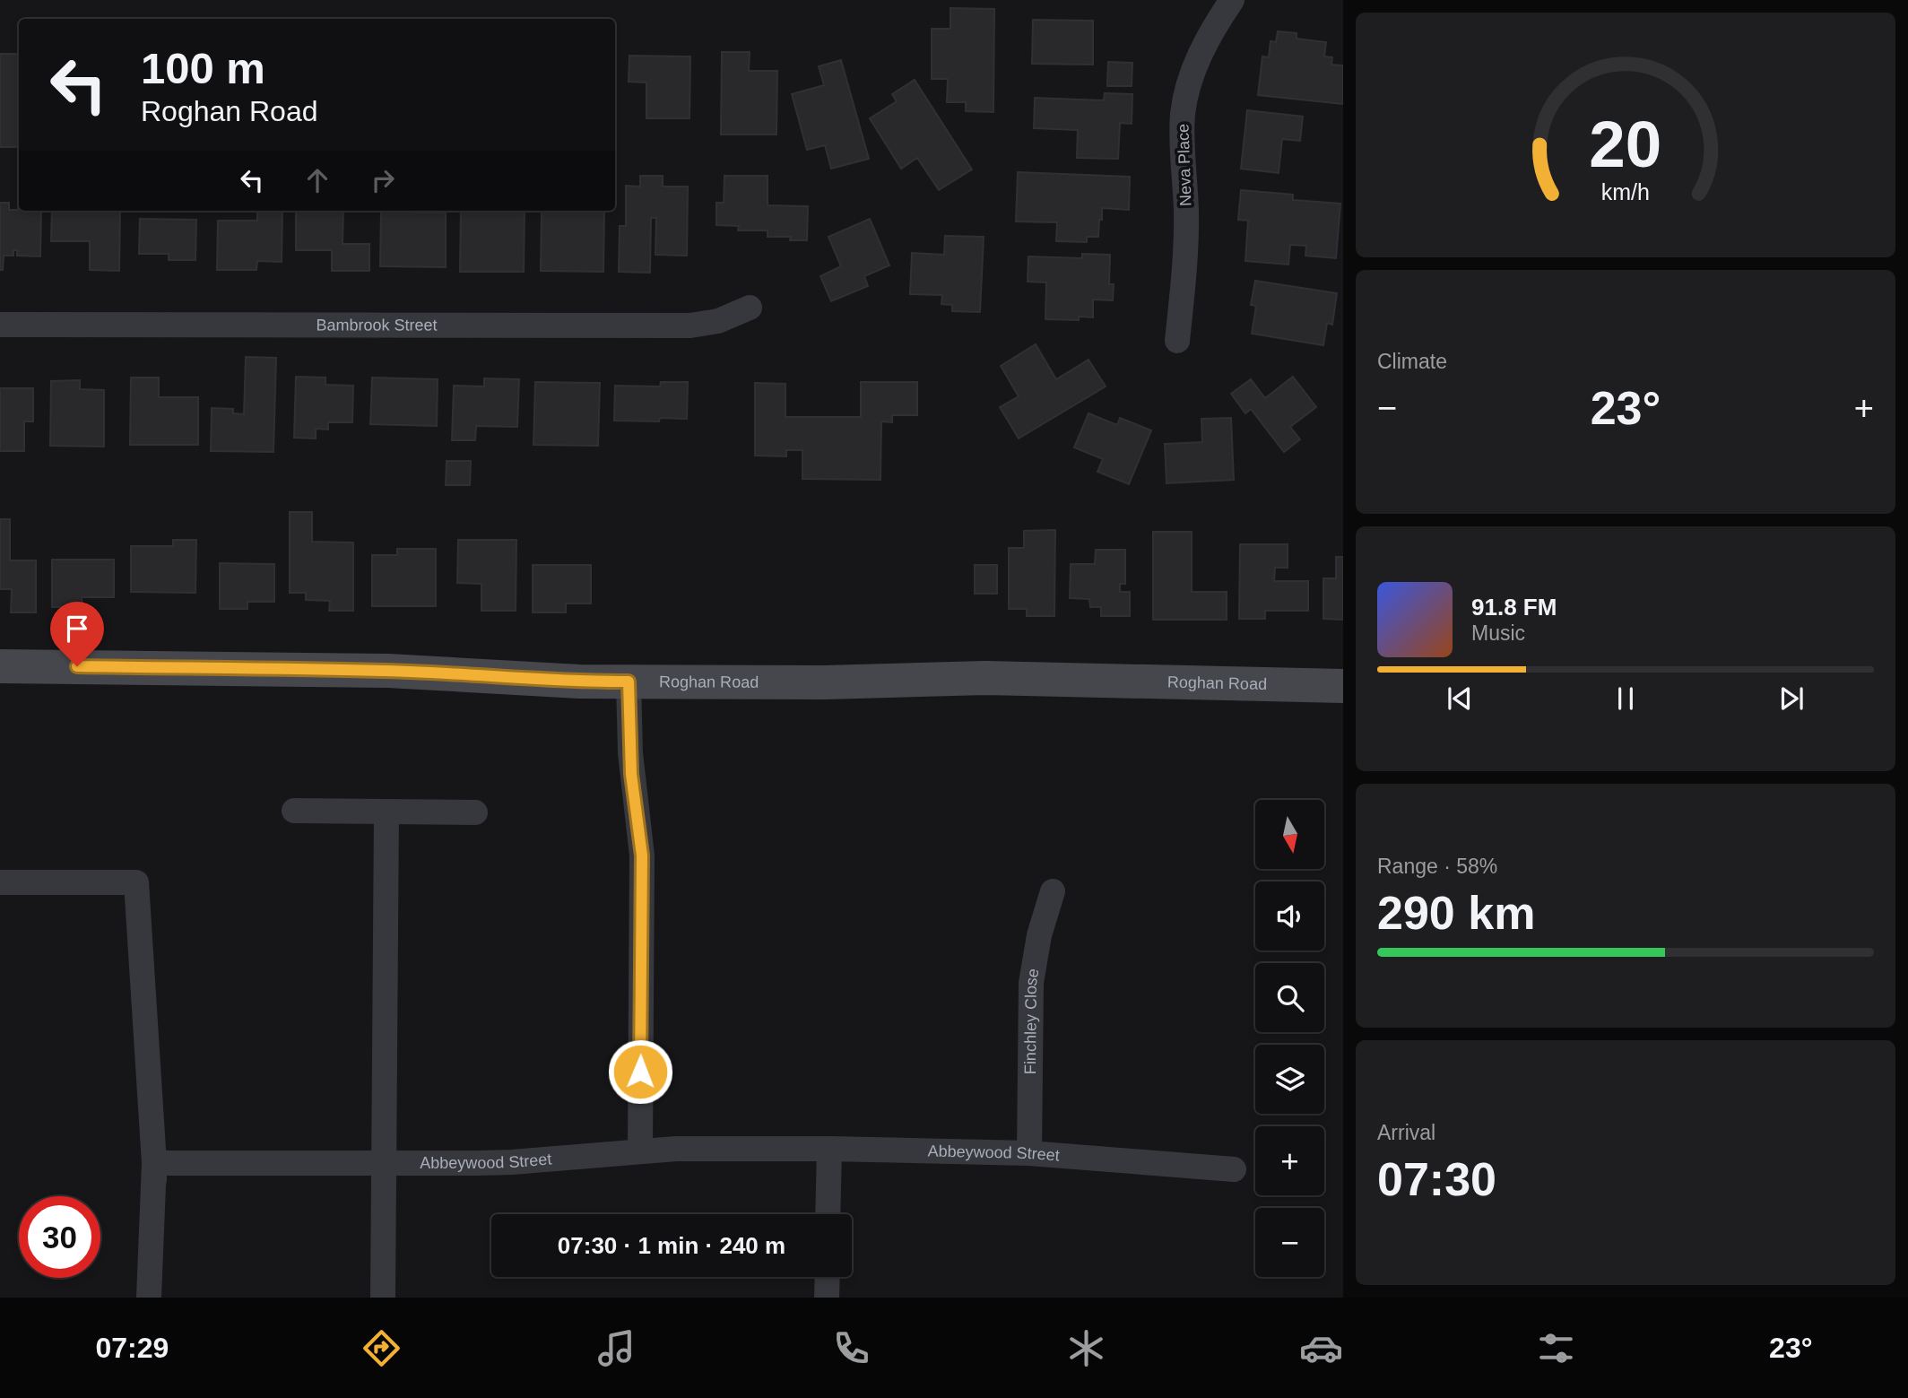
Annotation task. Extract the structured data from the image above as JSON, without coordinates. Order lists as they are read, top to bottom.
{
  "streets": {
    "main road": ["Roghan Road"],
    "street": [
      "Neva Place",
      "Bambrook Street",
      "Finchley Close",
      "Abbeywood Street"
    ]
  },
  "crossings": [
    ["Finchley Close", "Abbeywood Street"]
  ],
  "north": "bottom",
  "page": {
    "turn": ["100 m", "Roghan Road"],
    "tile": [
      "Climate",
      ["Range · 58%", "290 km"],
      ["Arrival", "07:30"]
    ],
    "heat": ["−", "23°", "+"],
    "song": ["91.8 FM", "Music"],
    "map_buttons": ["+", "−"],
    "limit": "30",
    "trip": "07:30 · 1 min · 240 m",
    "tabs": ["07:29", "23°"],
    "gauge": ["20", "km/h"]
  }
}
